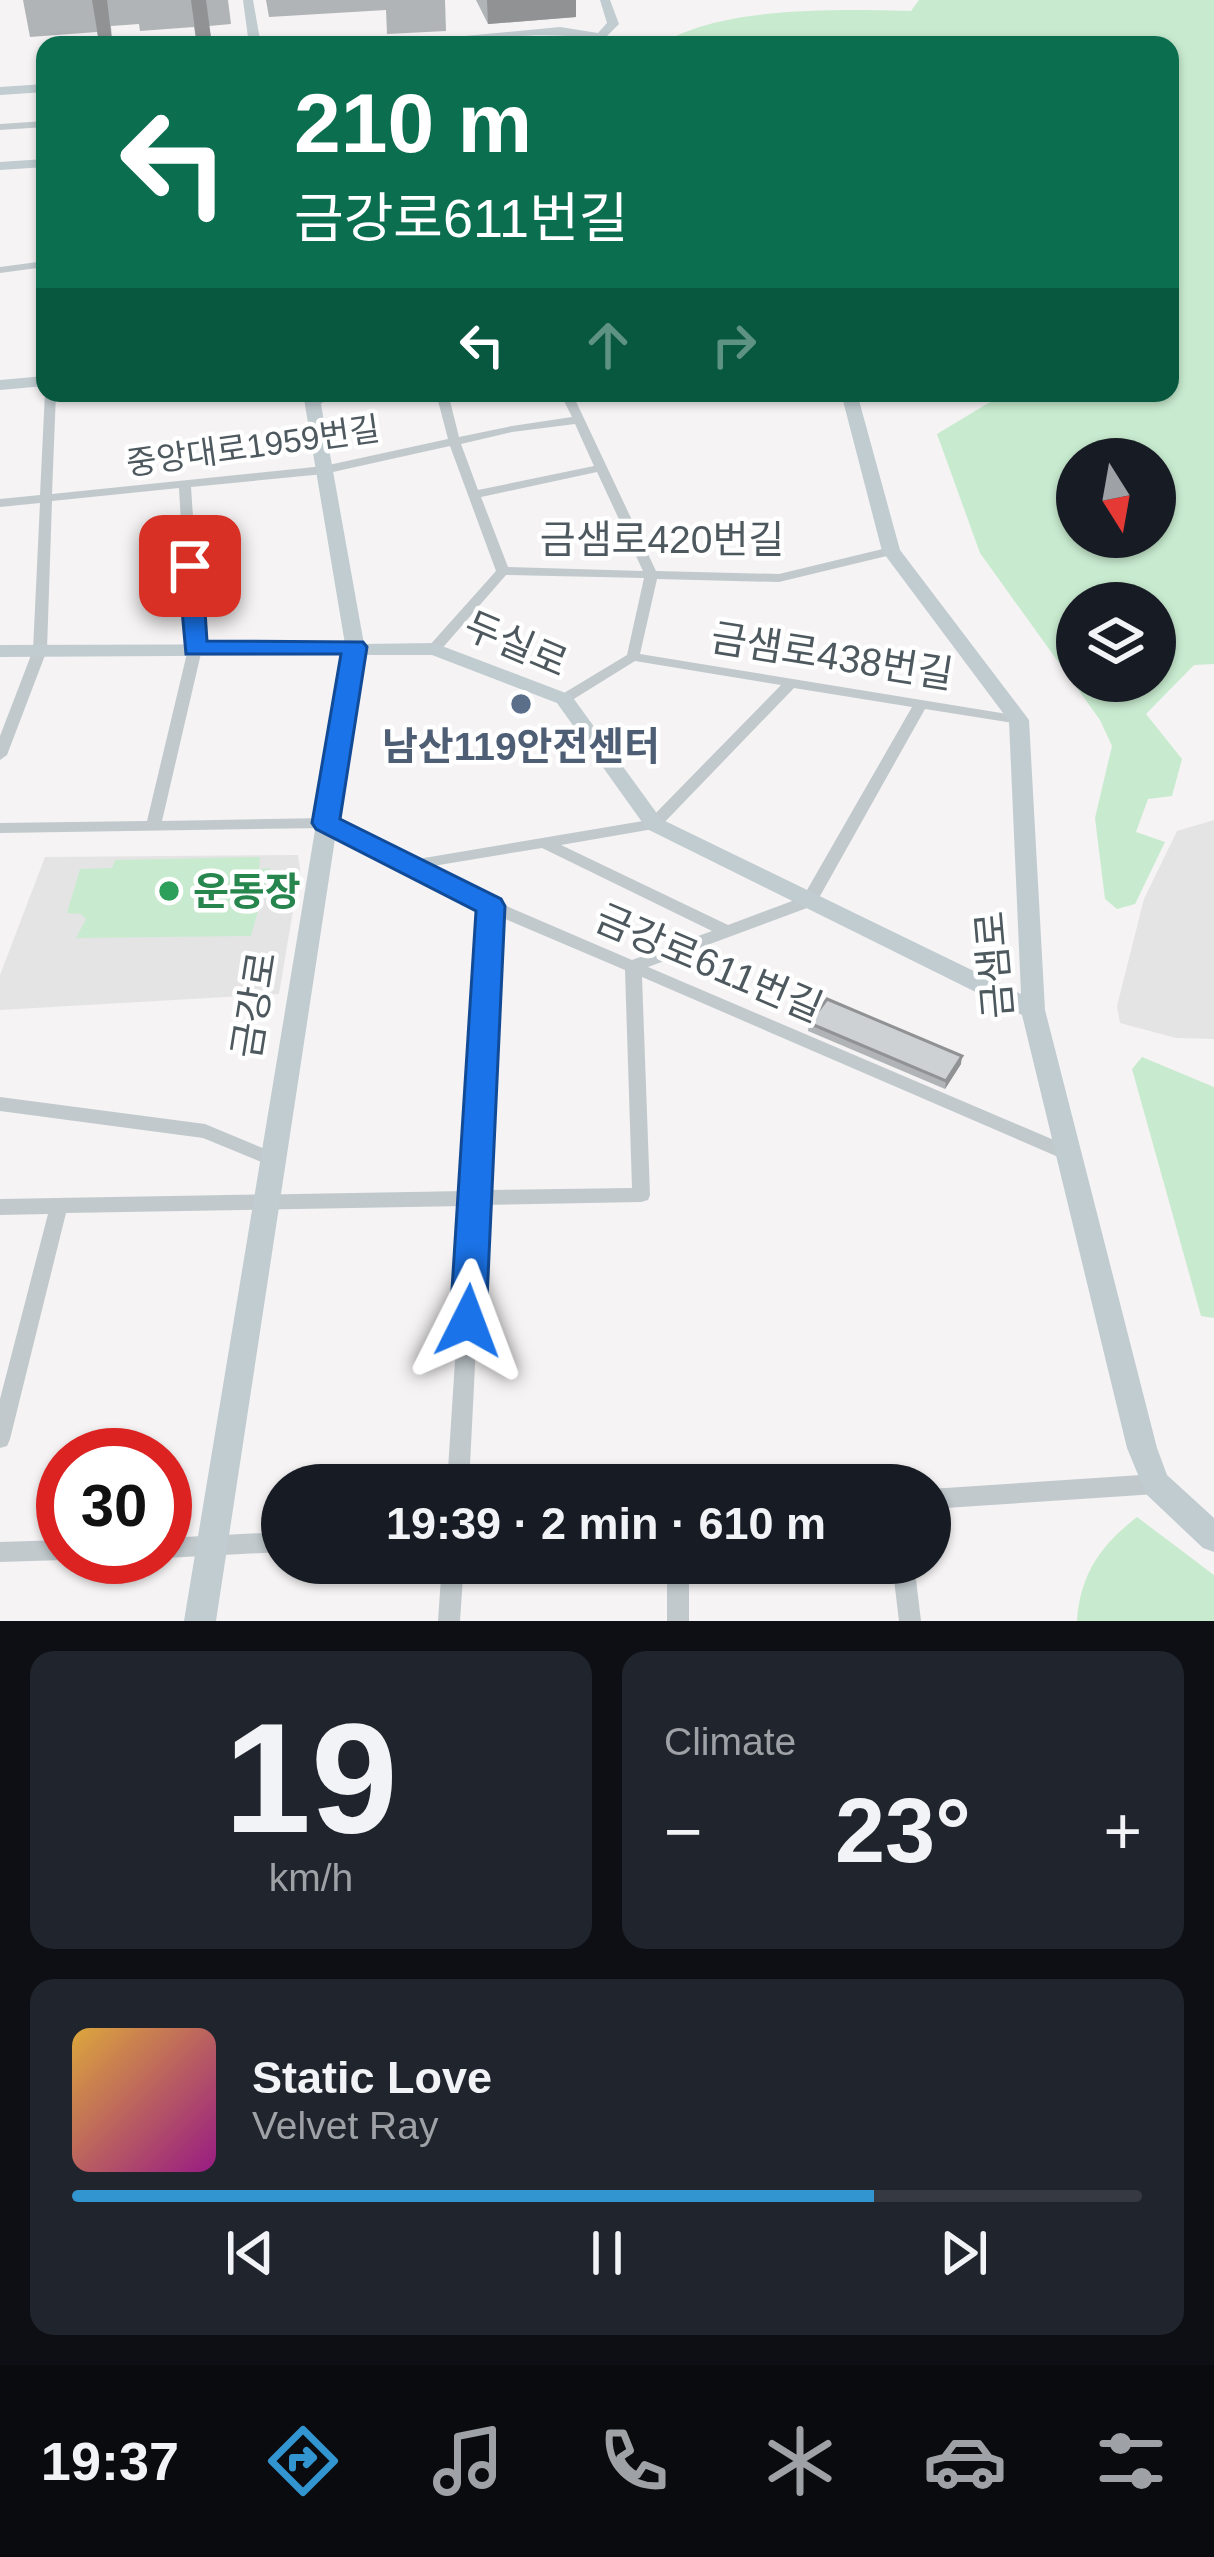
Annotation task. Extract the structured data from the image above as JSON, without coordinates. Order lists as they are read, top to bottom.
{
  "streets": {
    "main road": ["두실로", "금샘로", "금강로"],
    "street": [
      "중앙대로1959번길",
      "금샘로420번길",
      "금샘로438번길",
      "금강로611번길"
    ]
  },
  "crossings": [
    ["중앙대로1959번길", "금강로"],
    ["두실로", "금샘로"],
    ["두실로", "금강로"],
    ["금샘로438번길", "금샘로"],
    ["금강로611번길", "금샘로"],
    ["금강로611번길", "금강로"]
  ],
  "places": ["남산119안전센터", "운동장"],
  "north": "bottom",
  "page": {
    "turn": ["210 m", "금강로611번길"],
    "limit": "30",
    "trip": "19:39 · 2 min · 610 m",
    "tile": [
      ["19", "km/h"],
      "Climate"
    ],
    "heat": ["−", "23°", "+"],
    "song": ["Static Love", "Velvet Ray"],
    "tabs": "19:37"
  }
}
